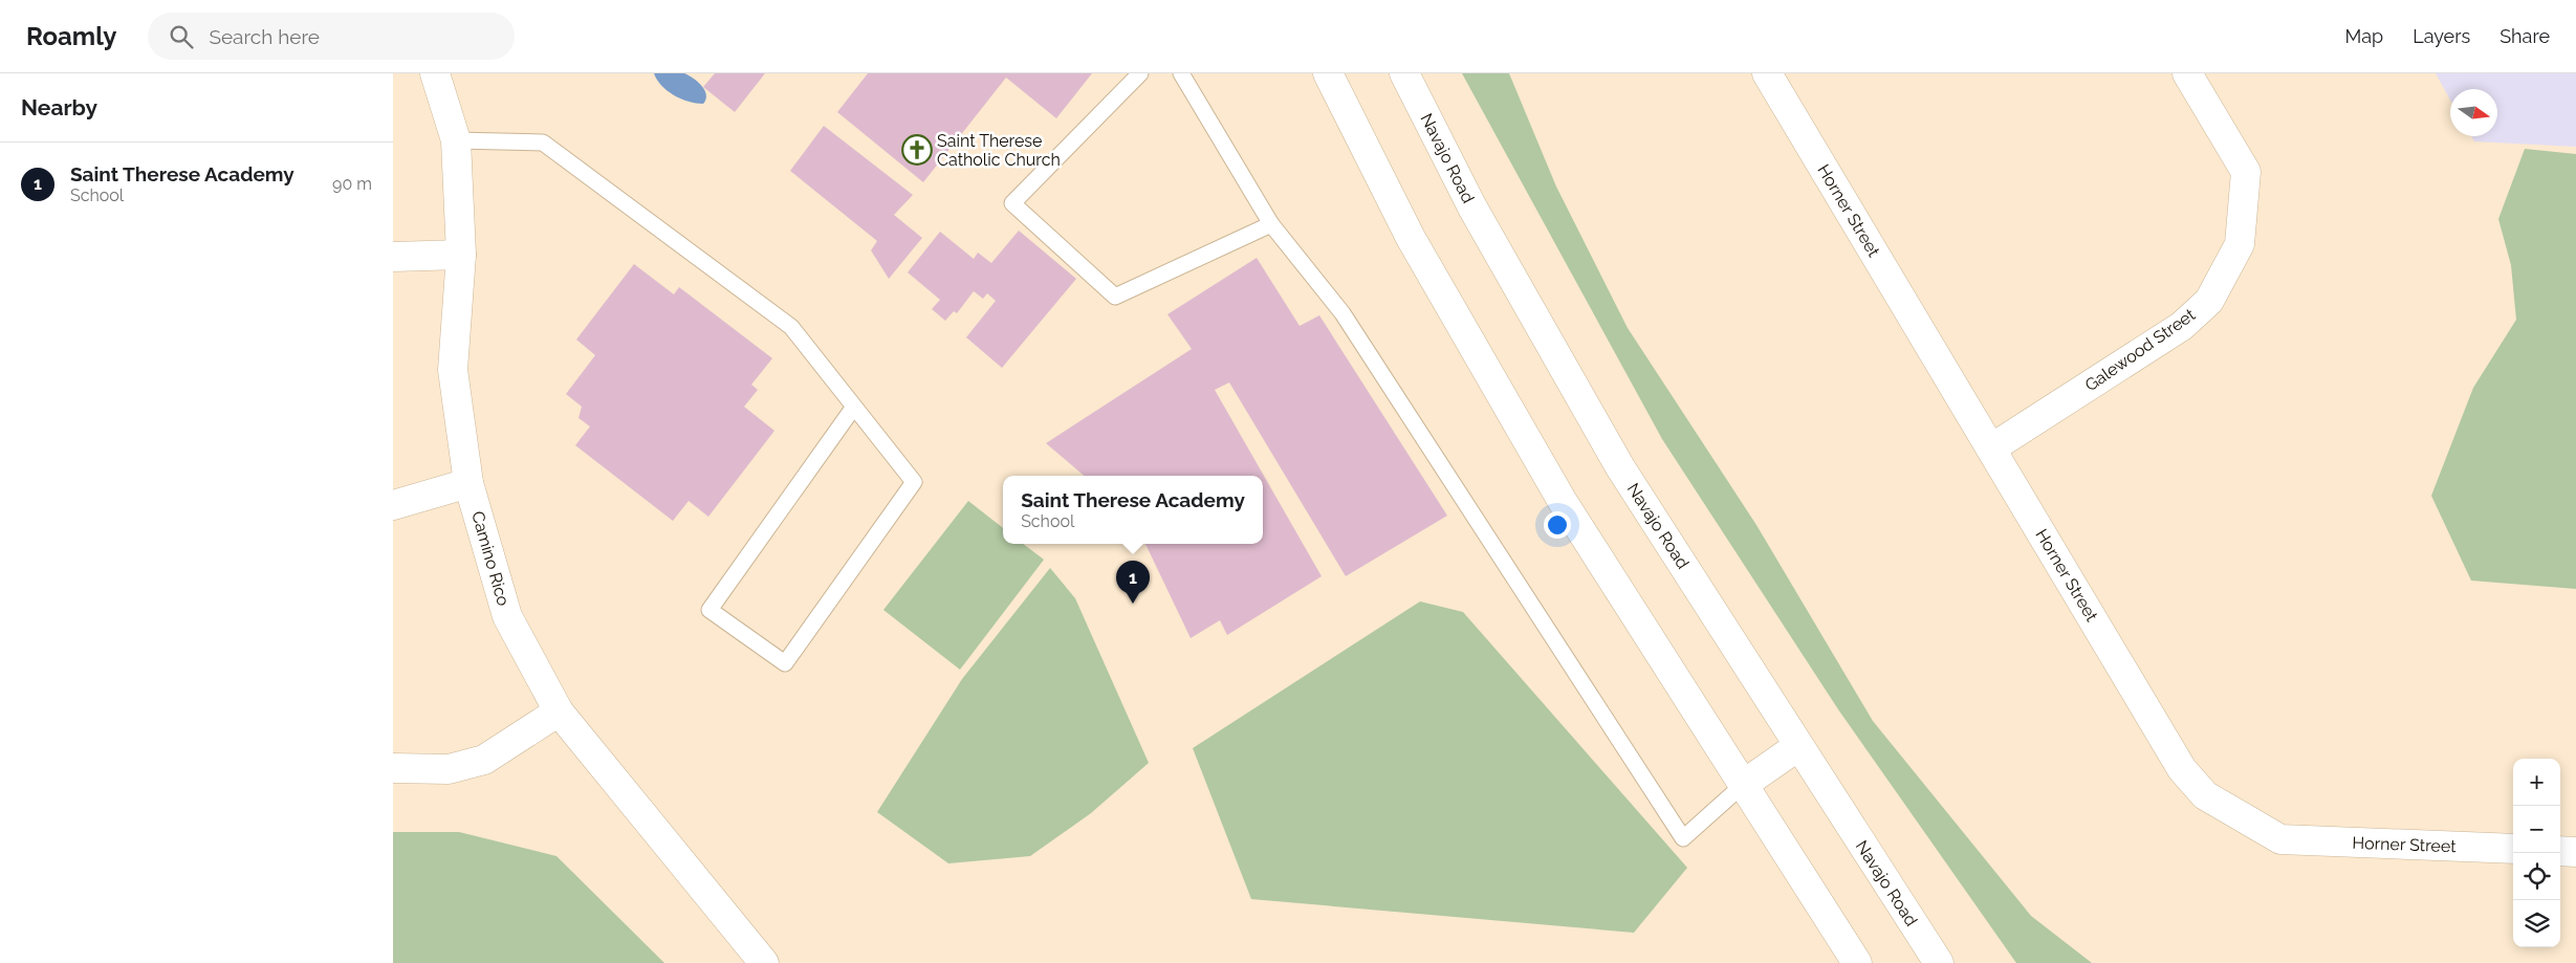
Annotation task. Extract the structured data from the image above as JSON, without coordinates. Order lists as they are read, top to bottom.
{
  "streets": {
    "street": [
      "Navajo Road",
      "Horner Street",
      "Galewood Street",
      "Camino Rico"
    ]
  },
  "crossings": [
    ["Horner Street", "Galewood Street"]
  ],
  "places": {
    "church": ["Saint Therese Catholic Church"]
  },
  "north": "right",
  "page": {
    "header": "Roamly",
    "search": "Search here",
    "nav": ["Map", "Layers", "Share"],
    "heading": "Nearby",
    "list": [
      {
        "mark": "1",
        "name": "Saint Therese Academy",
        "note": "School",
        "value": "90 m"
      }
    ],
    "popup": ["Saint Therese Academy", "School"],
    "pins": "1",
    "map_buttons": ["+", "−"]
  }
}
